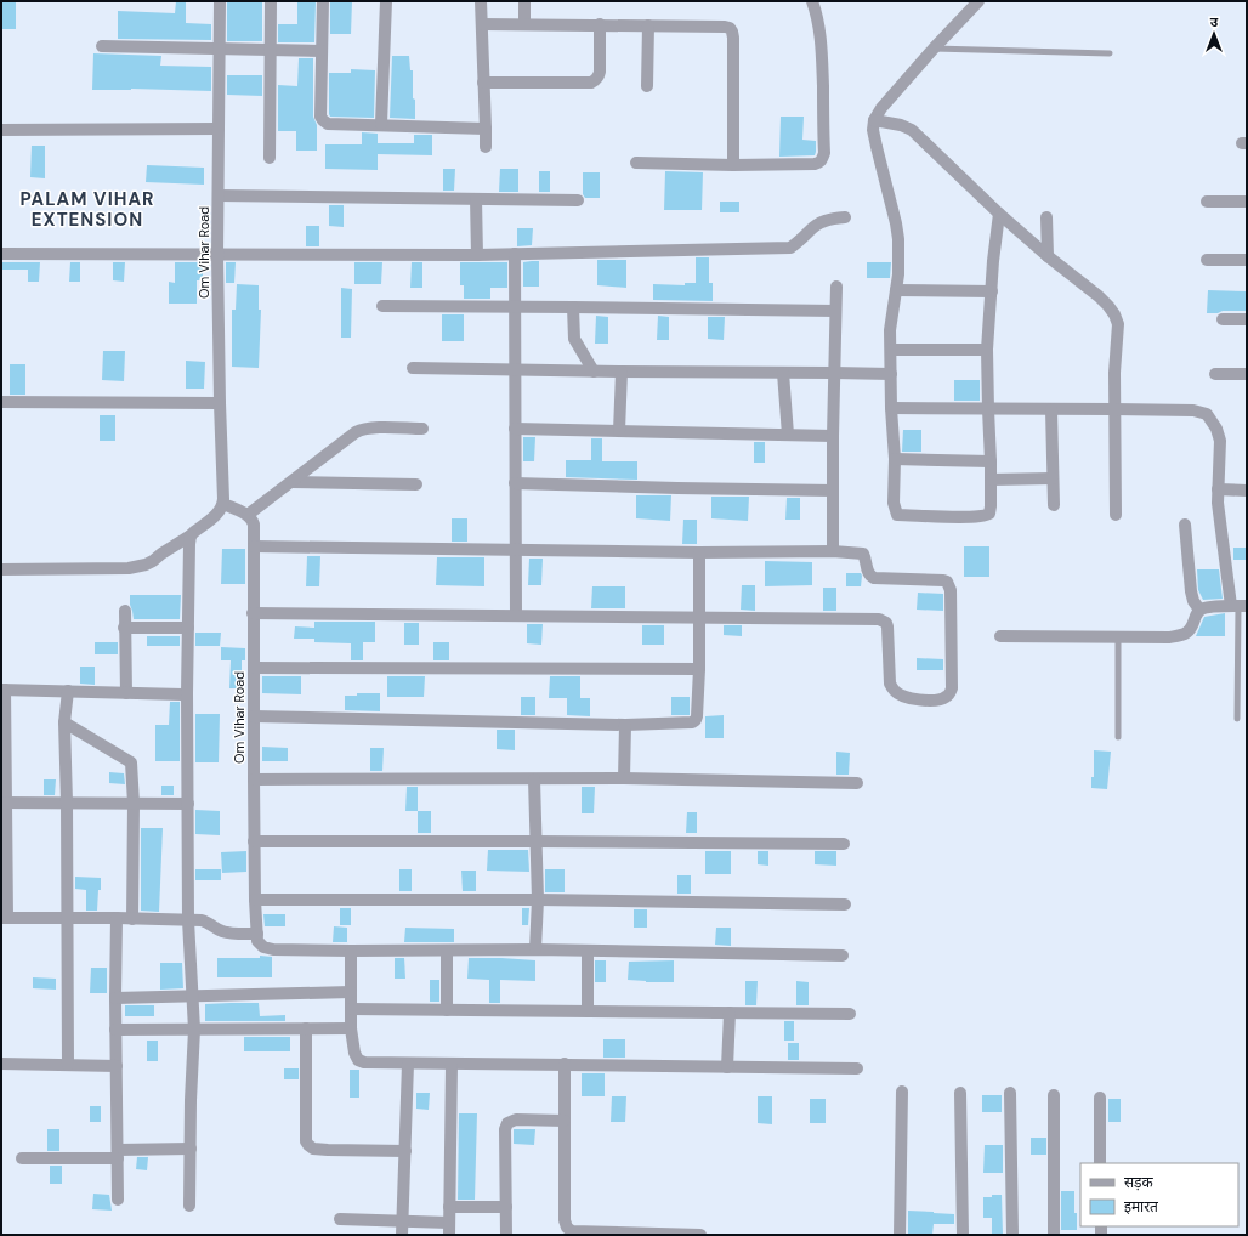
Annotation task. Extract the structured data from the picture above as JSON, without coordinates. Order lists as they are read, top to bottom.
{
  "streets": {
    "street": ["Om Vihar Road"]
  },
  "districts": ["PALAM VIHAR EXTENSION"],
  "legend": ["सड़क", "इमारत"],
  "north": "top"
}
